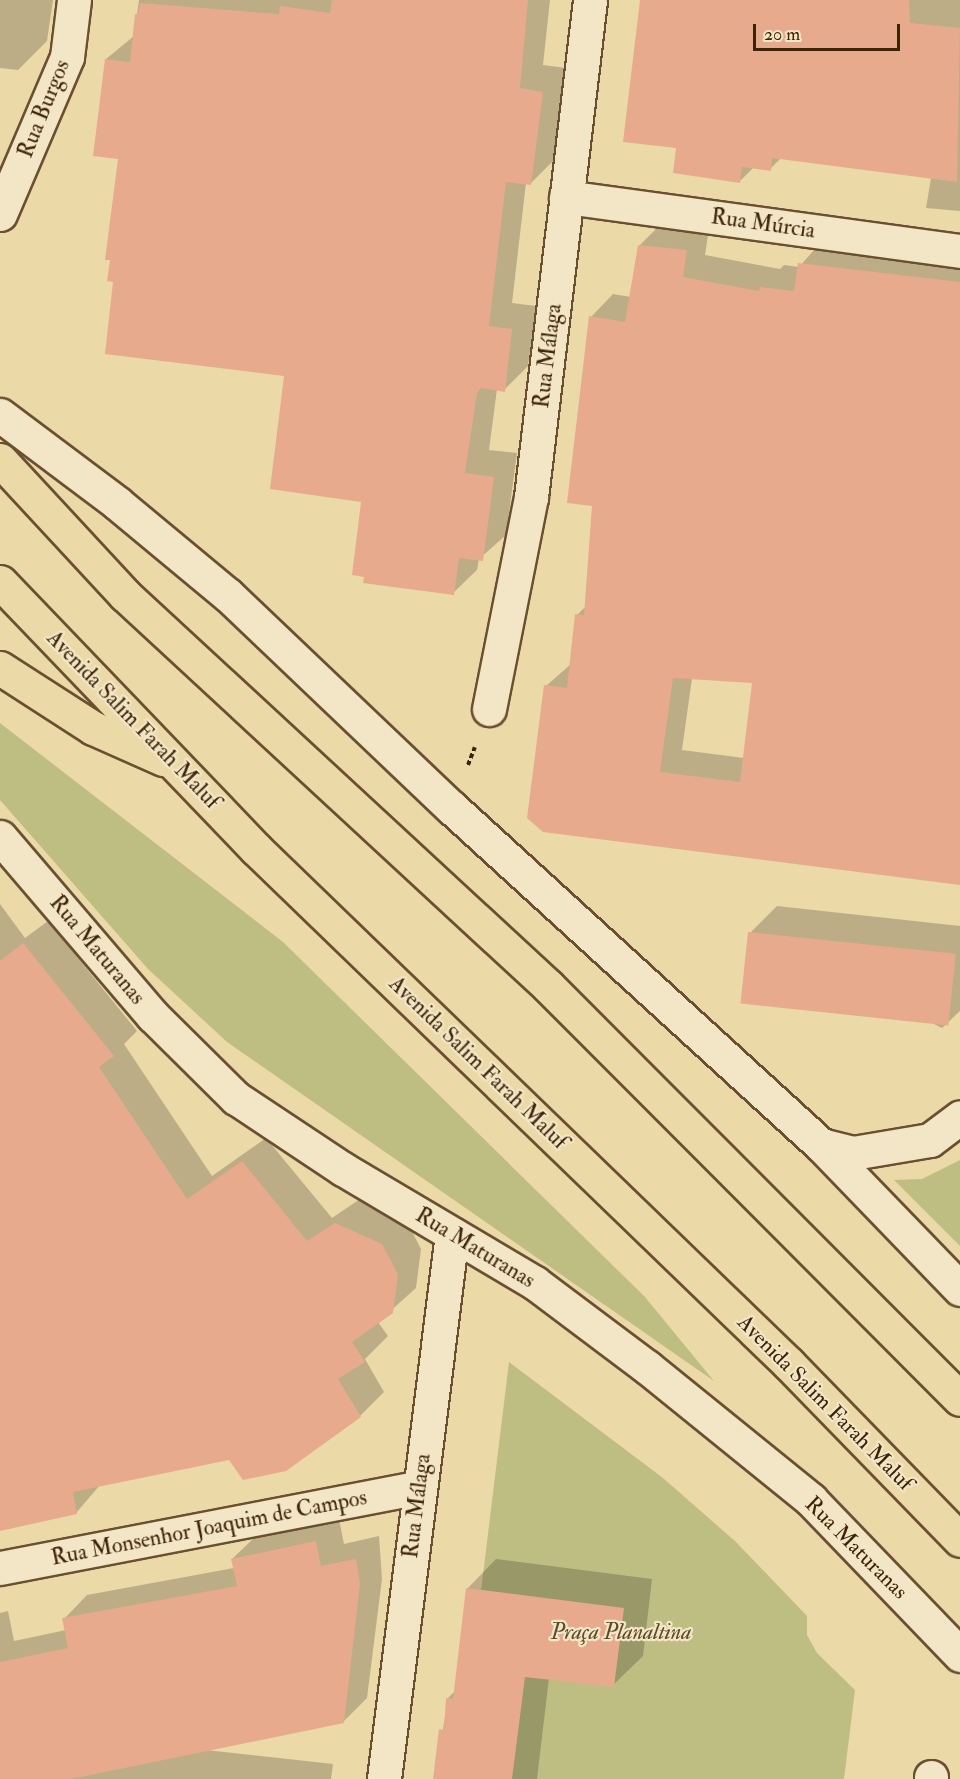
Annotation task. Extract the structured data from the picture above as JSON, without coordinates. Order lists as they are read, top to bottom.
{
  "streets": {
    "highway": ["Avenida Salim Farah Maluf"],
    "street": [
      "Rua Burgos",
      "Rua Múrcia",
      "Rua Málaga",
      "Rua Maturanas",
      "Rua Monsenhor Joaquim de Campos"
    ]
  },
  "crossings": [
    ["Rua Múrcia", "Rua Málaga"],
    ["Rua Málaga", "Rua Maturanas"],
    ["Rua Málaga", "Rua Monsenhor Joaquim de Campos"]
  ],
  "parks": ["Praça Planaltina"],
  "scale_bar": "20 m"
}
